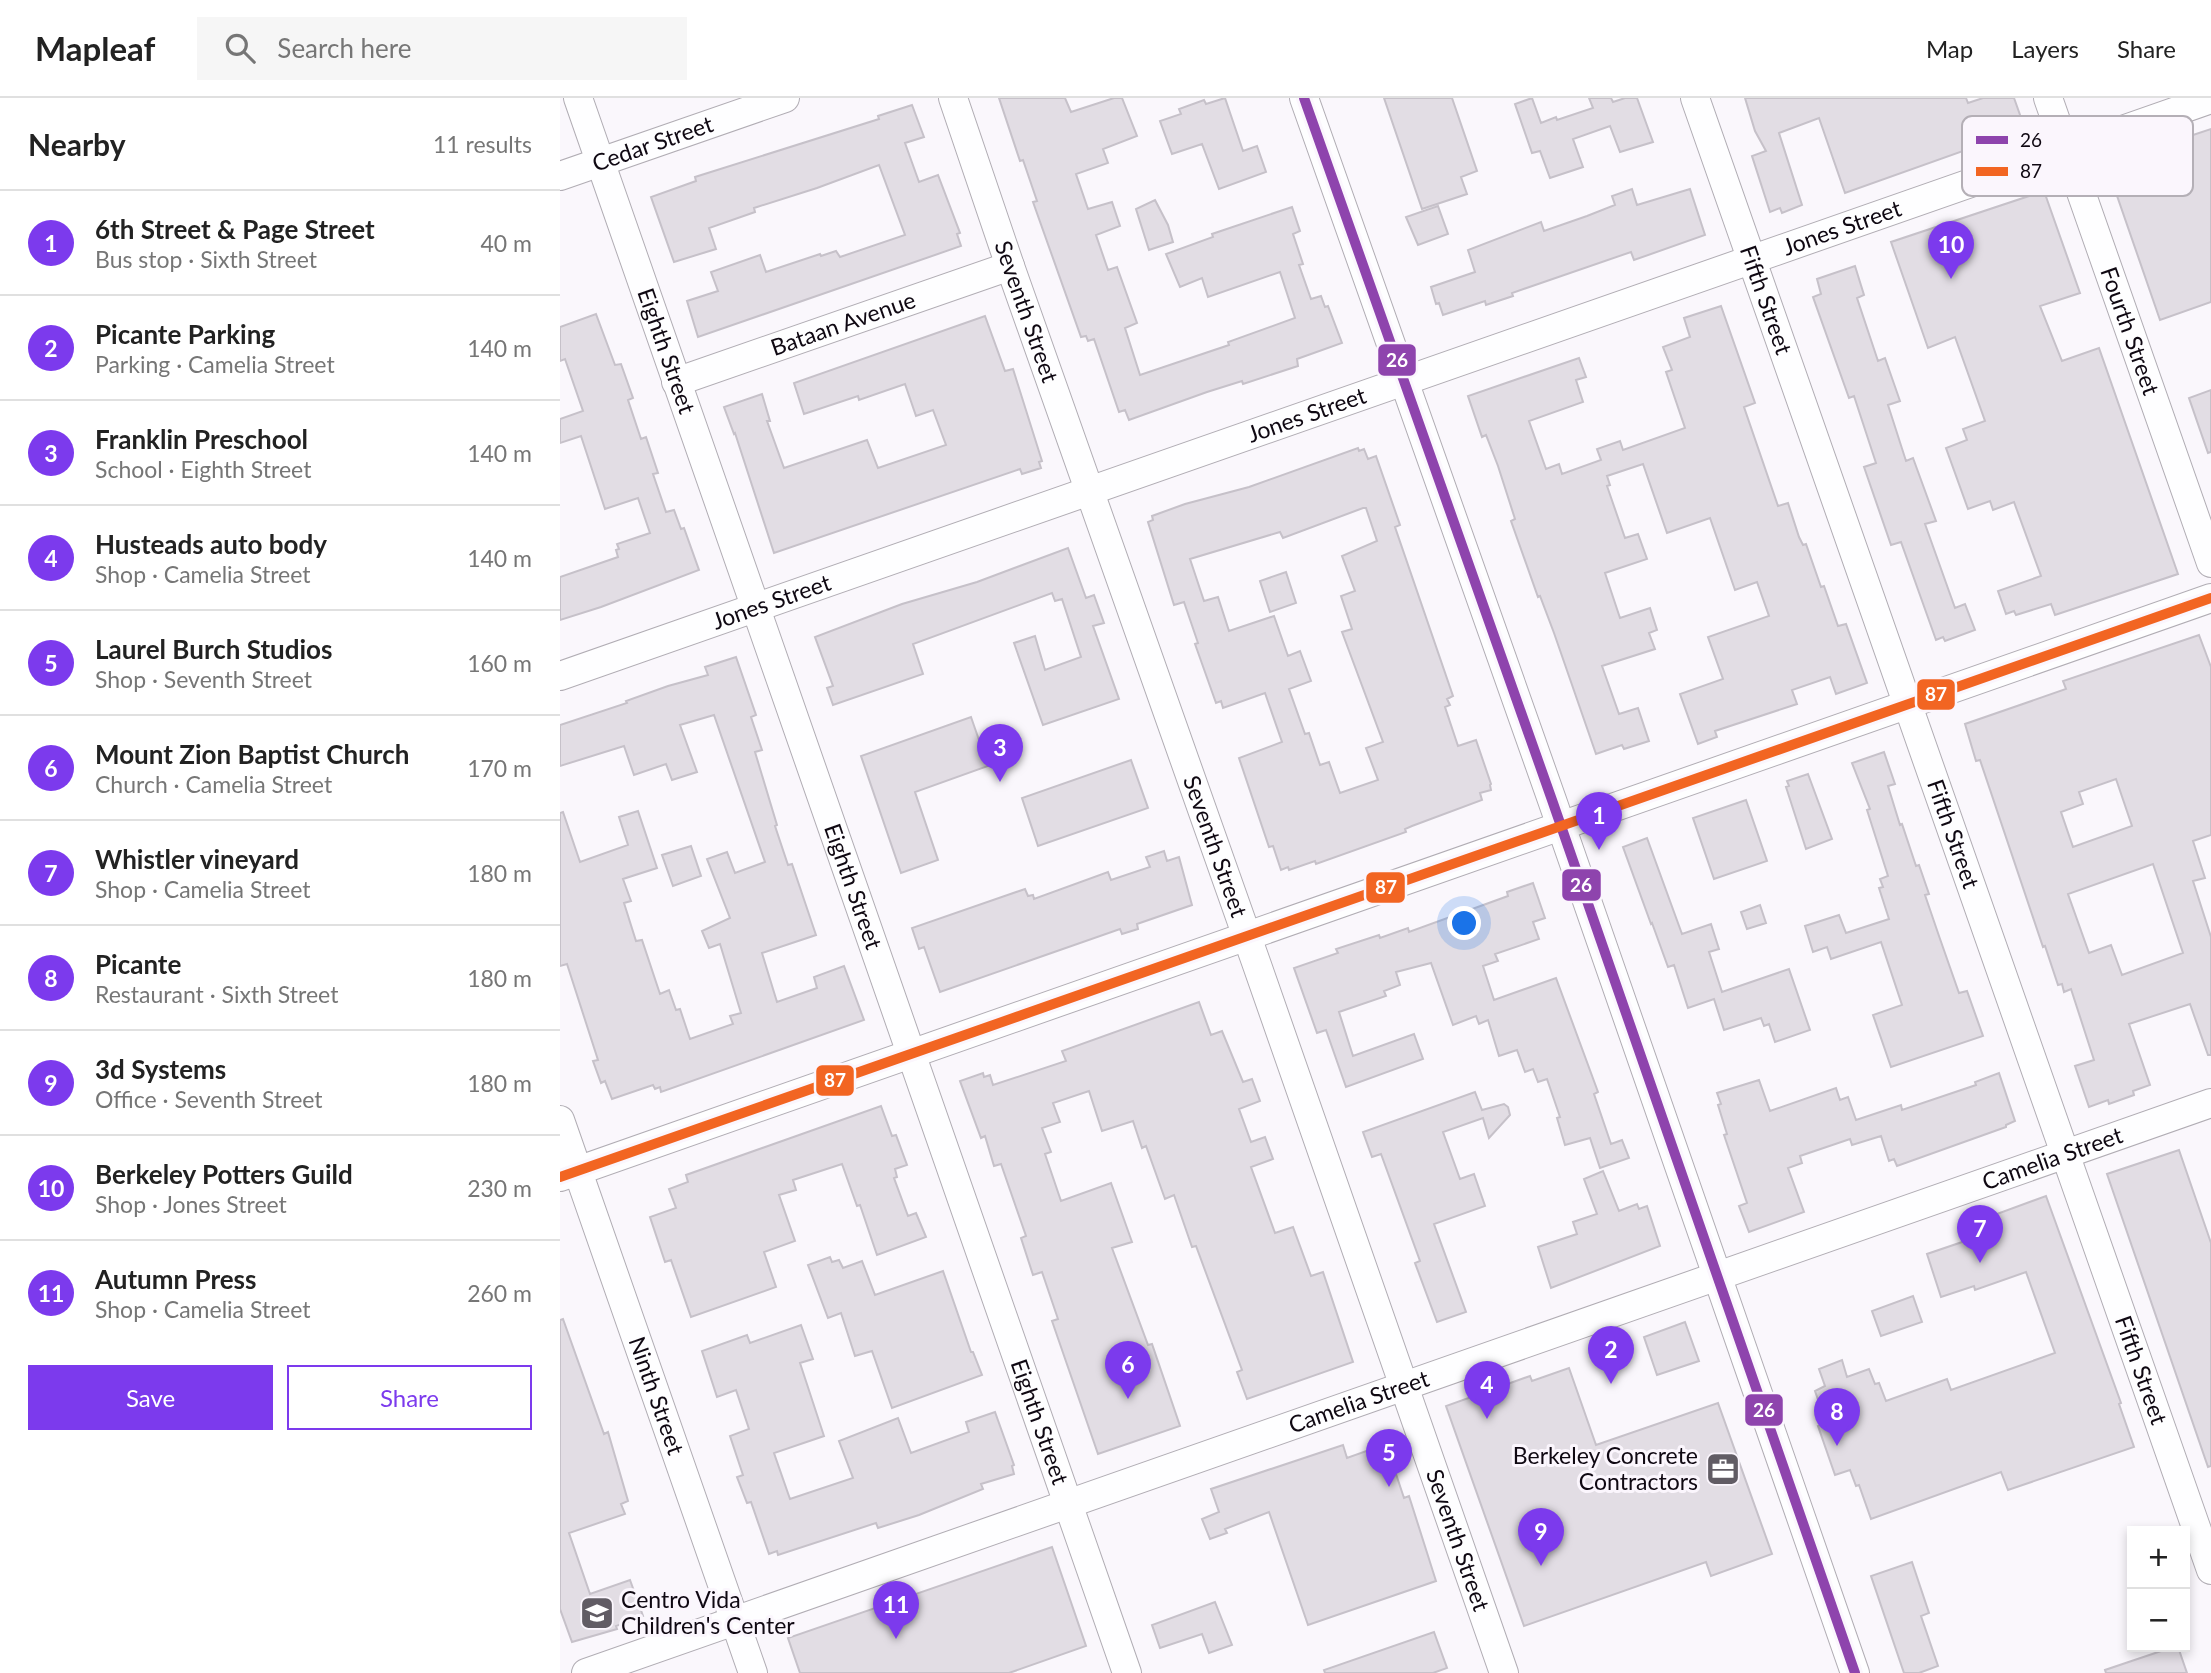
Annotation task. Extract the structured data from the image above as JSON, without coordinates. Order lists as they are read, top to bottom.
{
  "streets": {
    "street": [
      "Cedar Street",
      "Jones Street",
      "Fifth Street",
      "Seventh Street",
      "Bataan Avenue",
      "Fourth Street",
      "Eighth Street",
      "Camelia Street",
      "Ninth Street"
    ]
  },
  "crossings": [
    ["Cedar Street", "Eighth Street"],
    ["Jones Street", "Fifth Street"],
    ["Jones Street", "Seventh Street"],
    ["Jones Street", "Eighth Street"],
    ["Fifth Street", "Camelia Street"],
    ["Seventh Street", "Bataan Avenue"],
    ["Seventh Street", "Camelia Street"],
    ["Bataan Avenue", "Eighth Street"],
    ["Eighth Street", "Camelia Street"],
    ["Camelia Street", "Ninth Street"]
  ],
  "places": {
    "office": ["Berkeley Concrete Contractors"],
    "school or university": ["Centro Vida Children's Center"]
  },
  "lines": ["transit line 26", "transit line 87"],
  "legend": ["26", "87"],
  "page": {
    "header": "Mapleaf",
    "search": "Search here",
    "nav": ["Map", "Layers", "Share"],
    "heading": ["Nearby", "11 results"],
    "list": [
      {
        "mark": "1",
        "name": "6th Street & Page Street",
        "note": "Bus stop · Sixth Street",
        "value": "40 m"
      },
      {
        "mark": "2",
        "name": "Picante Parking",
        "note": "Parking · Camelia Street",
        "value": "140 m"
      },
      {
        "mark": "3",
        "name": "Franklin Preschool",
        "note": "School · Eighth Street",
        "value": "140 m"
      },
      {
        "mark": "4",
        "name": "Husteads auto body",
        "note": "Shop · Camelia Street",
        "value": "140 m"
      },
      {
        "mark": "5",
        "name": "Laurel Burch Studios",
        "note": "Shop · Seventh Street",
        "value": "160 m"
      },
      {
        "mark": "6",
        "name": "Mount Zion Baptist Church",
        "note": "Church · Camelia Street",
        "value": "170 m"
      },
      {
        "mark": "7",
        "name": "Whistler vineyard",
        "note": "Shop · Camelia Street",
        "value": "180 m"
      },
      {
        "mark": "8",
        "name": "Picante",
        "note": "Restaurant · Sixth Street",
        "value": "180 m"
      },
      {
        "mark": "9",
        "name": "3d Systems",
        "note": "Office · Seventh Street",
        "value": "180 m"
      },
      {
        "mark": "10",
        "name": "Berkeley Potters Guild",
        "note": "Shop · Jones Street",
        "value": "230 m"
      },
      {
        "mark": "11",
        "name": "Autumn Press",
        "note": "Shop · Camelia Street",
        "value": "260 m"
      }
    ],
    "pins": [
      "10",
      "3",
      "1",
      "7",
      "2",
      "6",
      "4",
      "8",
      "5",
      "9",
      "11"
    ],
    "buttons": ["Save", "Share"],
    "map_buttons": ["+", "−"]
  }
}
